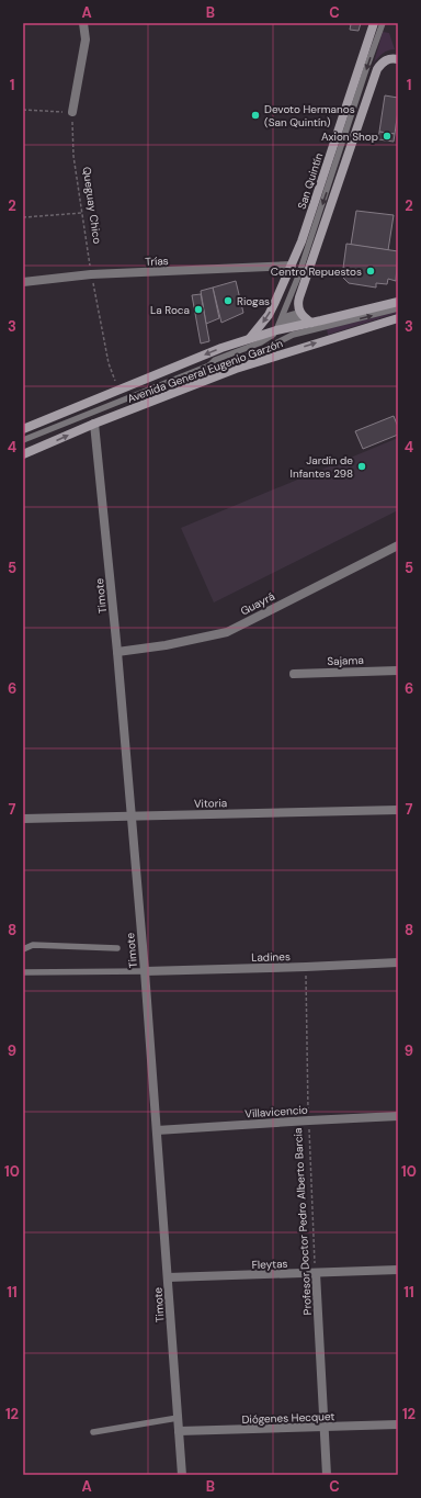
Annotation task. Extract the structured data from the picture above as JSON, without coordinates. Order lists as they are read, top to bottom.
{
  "streets": {
    "main road": ["San Quintín", "Avenida General Eugenio Garzón"],
    "street": [
      "Trías",
      "Timote",
      "Guayrá",
      "Sajama",
      "Vitoria",
      "Ladines",
      "Villavicencio",
      "Profesor Doctor Pedro Alberto Barcia",
      "Fleytas",
      "Diógenes Hecquet"
    ],
    "path": ["Queguay Chico"]
  },
  "crossings": [
    ["San Quintín", "Trías"],
    ["San Quintín", "Avenida General Eugenio Garzón"],
    ["Queguay Chico", "Trías"],
    ["Queguay Chico", "Avenida General Eugenio Garzón"],
    ["Avenida General Eugenio Garzón", "Timote"],
    ["Timote", "Guayrá"],
    ["Timote", "Vitoria"],
    ["Timote", "Ladines"],
    ["Timote", "Villavicencio"],
    ["Timote", "Fleytas"],
    ["Timote", "Diógenes Hecquet"],
    ["Ladines", "Profesor Doctor Pedro Alberto Barcia"],
    ["Villavicencio", "Profesor Doctor Pedro Alberto Barcia"],
    ["Profesor Doctor Pedro Alberto Barcia", "Fleytas"],
    ["Profesor Doctor Pedro Alberto Barcia", "Diógenes Hecquet"]
  ],
  "places": [
    "Devoto Hermanos (San Quintín)",
    "Axion Shop",
    "Centro Repuestos",
    "Riogas",
    "La Roca",
    "Jardín de Infantes 298"
  ],
  "grid": {
    "columns": ["A", "B", "C"],
    "rows": [
      "1",
      "2",
      "3",
      "4",
      "5",
      "6",
      "7",
      "8",
      "9",
      "10",
      "11",
      "12"
    ]
  }
}
